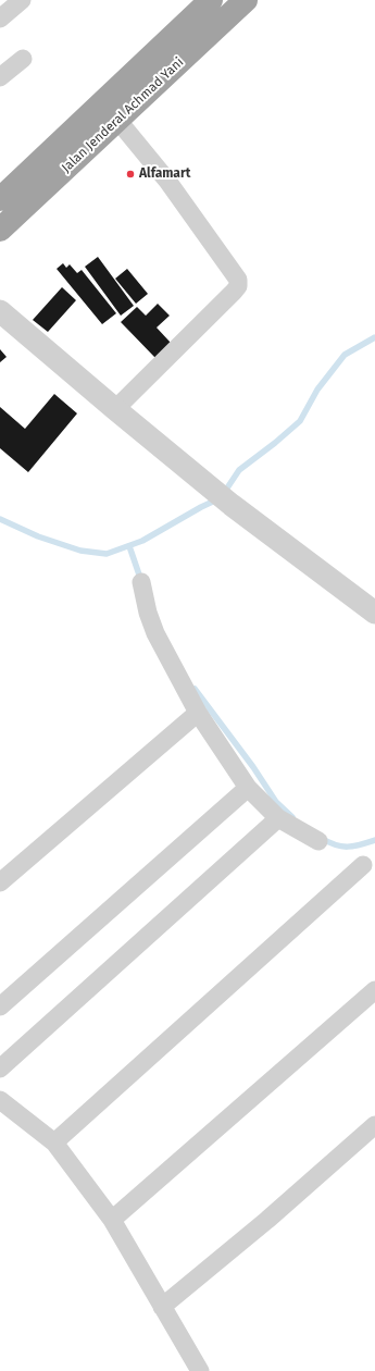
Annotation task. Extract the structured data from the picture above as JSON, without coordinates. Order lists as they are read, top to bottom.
{
  "streets": {
    "highway": ["Jalan Jenderal Achmad Yani"]
  },
  "places": ["Alfamart"]
}
